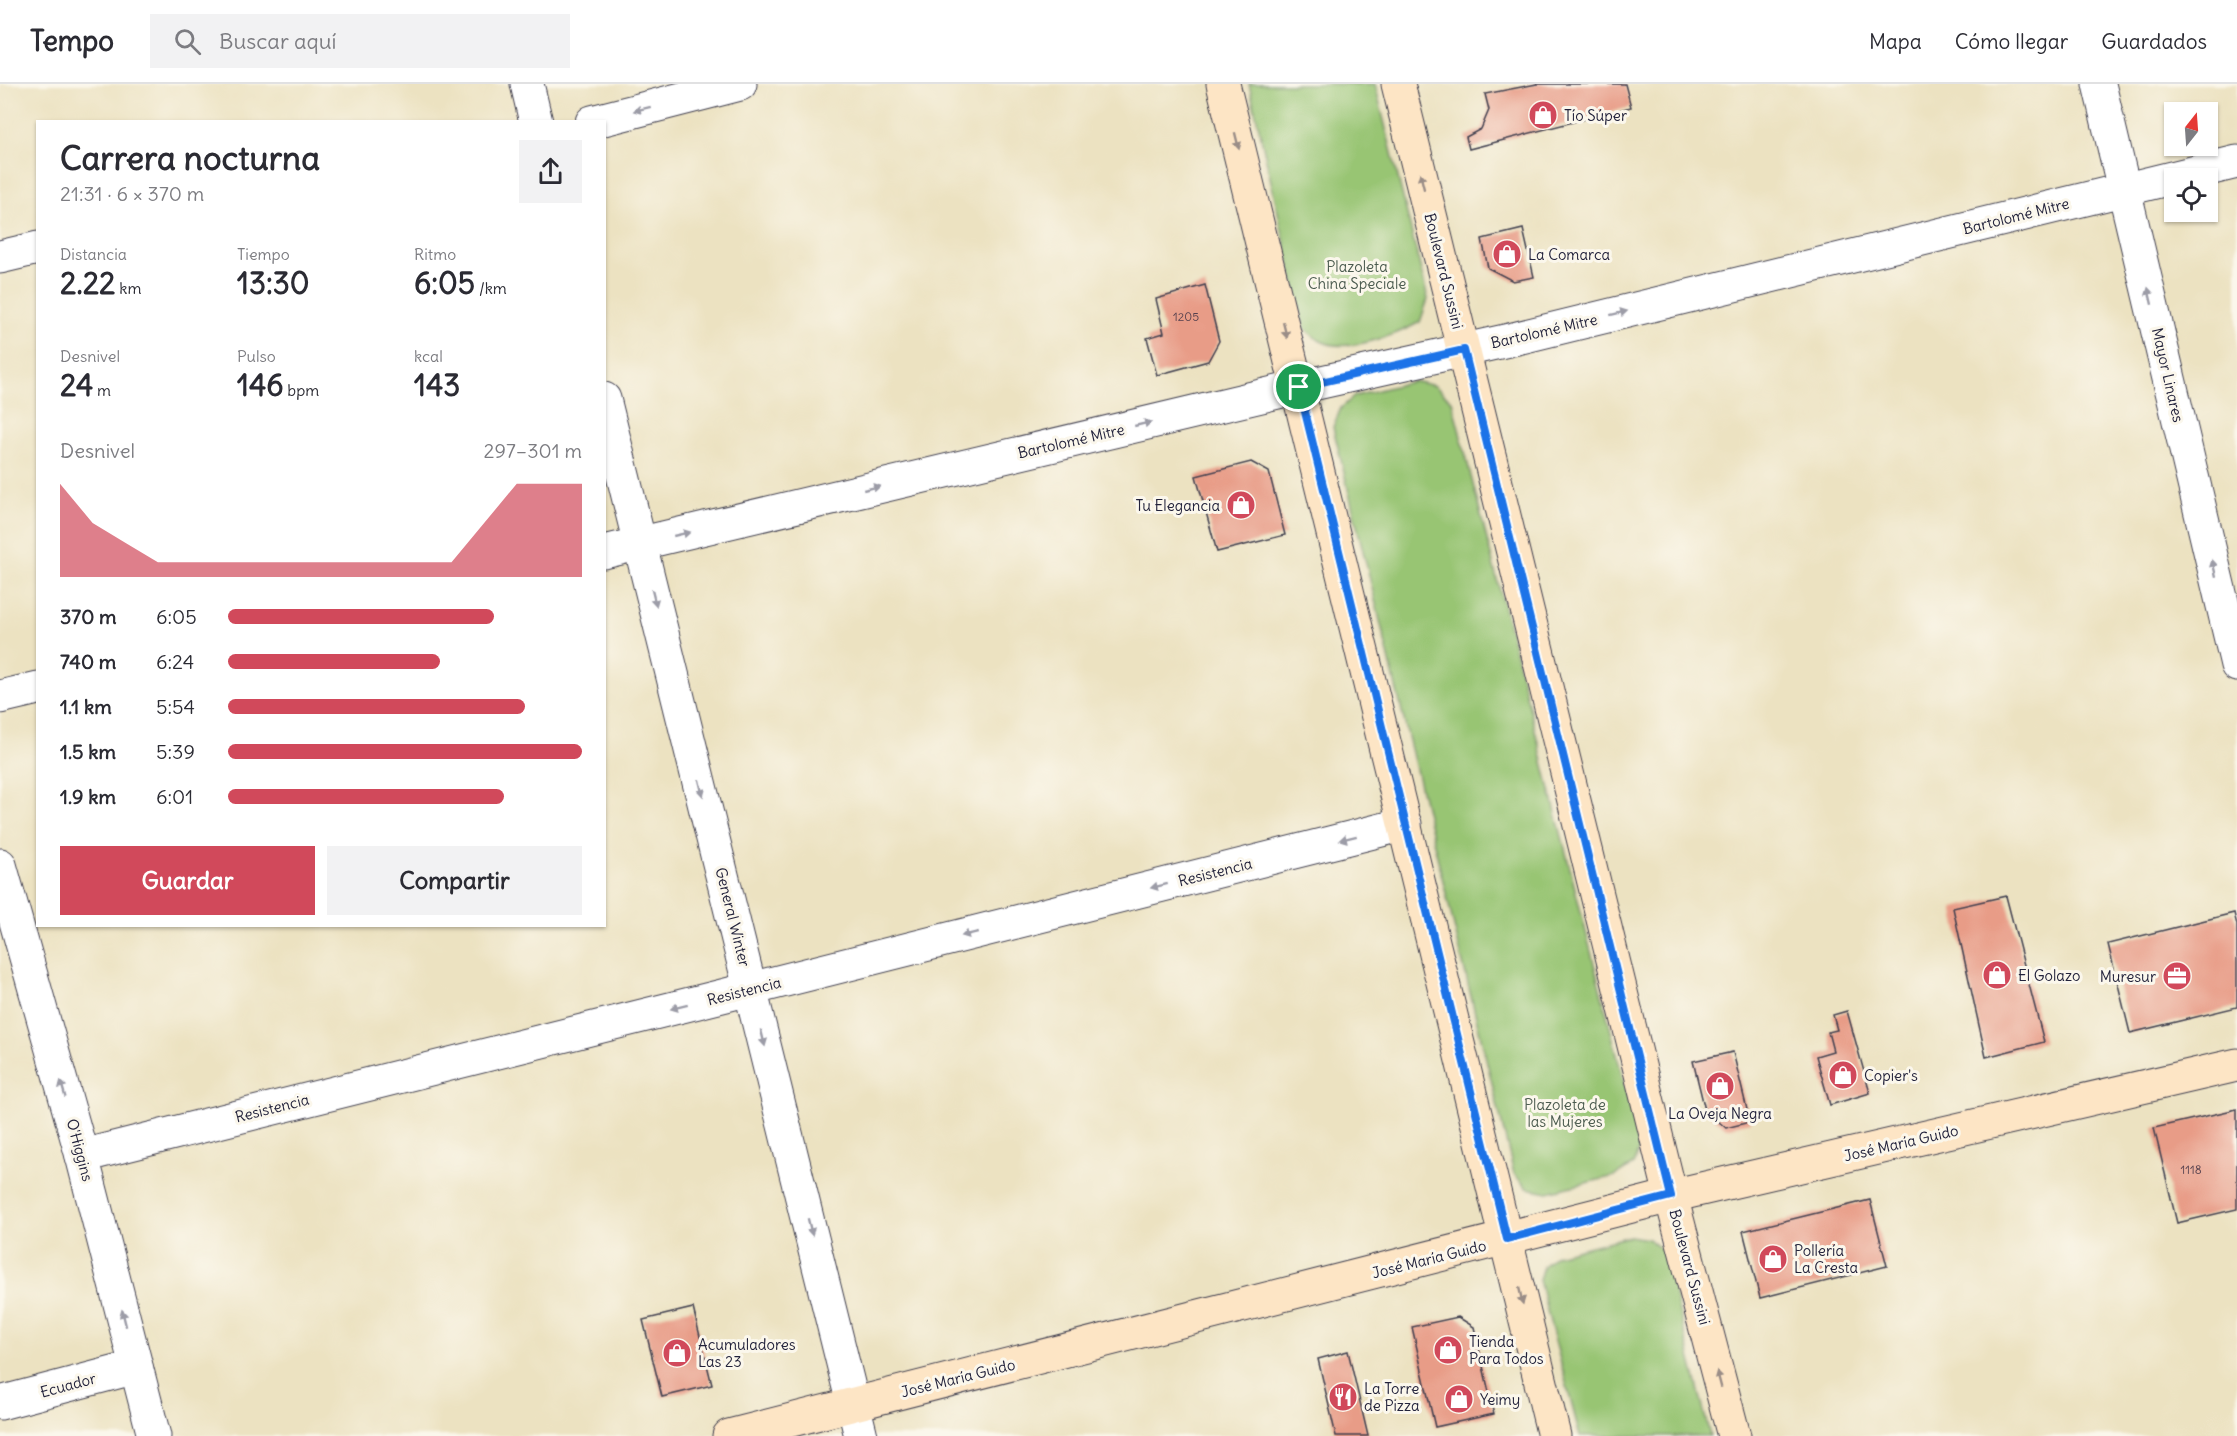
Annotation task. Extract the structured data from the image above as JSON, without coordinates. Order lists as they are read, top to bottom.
{
  "streets": {
    "main road": ["Boulevard Sussini", "José María Guido"],
    "street": [
      "Bartolomé Mitre",
      "Mayor Linares",
      "Resistencia",
      "General Winter",
      "O'Higgins",
      "Ecuador"
    ]
  },
  "crossings": [
    ["Bartolomé Mitre", "Boulevard Sussini"],
    ["Bartolomé Mitre", "Mayor Linares"],
    ["Bartolomé Mitre", "General Winter"],
    ["Boulevard Sussini", "José María Guido"],
    ["Resistencia", "General Winter"],
    ["Resistencia", "O'Higgins"],
    ["General Winter", "José María Guido"],
    ["O'Higgins", "Ecuador"]
  ],
  "one_way": [
    "Bartolomé Mitre",
    "Mayor Linares",
    "Resistencia",
    "General Winter",
    "O'Higgins"
  ],
  "parks": ["Plazoleta China Speciale", "Plazoleta de las Mujeres"],
  "places": {
    "shop": [
      "Tío Súper",
      "La Comarca",
      "Tu Elegancia",
      "El Golazo",
      "Copier's",
      "La Oveja Negra",
      "Pollería La Cresta",
      "Tienda Para Todos",
      "Acumuladores Las 23",
      "Yeimy"
    ],
    "office": ["Muresur"],
    "restaurant": ["La Torre de Pizza"]
  },
  "house_numbers": ["1205", "1118"],
  "north": "top",
  "page": {
    "header": "Tempo",
    "search": "Buscar aquí",
    "nav": ["Mapa", "Cómo llegar", "Guardados"],
    "heading": ["Carrera nocturna", "21:31 · 6 × 370 m"],
    "stats": [
      ["Distancia", "2.22 km"],
      ["Tiempo", "13:30"],
      ["Ritmo", "6:05 /km"],
      ["Desnivel", "24 m"],
      ["Pulso", "146 bpm"],
      ["kcal", "143"]
    ],
    "chart": ["Desnivel", "297–301 m"],
    "list": [
      {
        "name": "370 m",
        "note": "6:05"
      },
      {
        "name": "740 m",
        "note": "6:24"
      },
      {
        "name": "1.1 km",
        "note": "5:54"
      },
      {
        "name": "1.5 km",
        "note": "5:39"
      },
      {
        "name": "1.9 km",
        "note": "6:01"
      }
    ],
    "buttons": ["Guardar", "Compartir"]
  }
}
